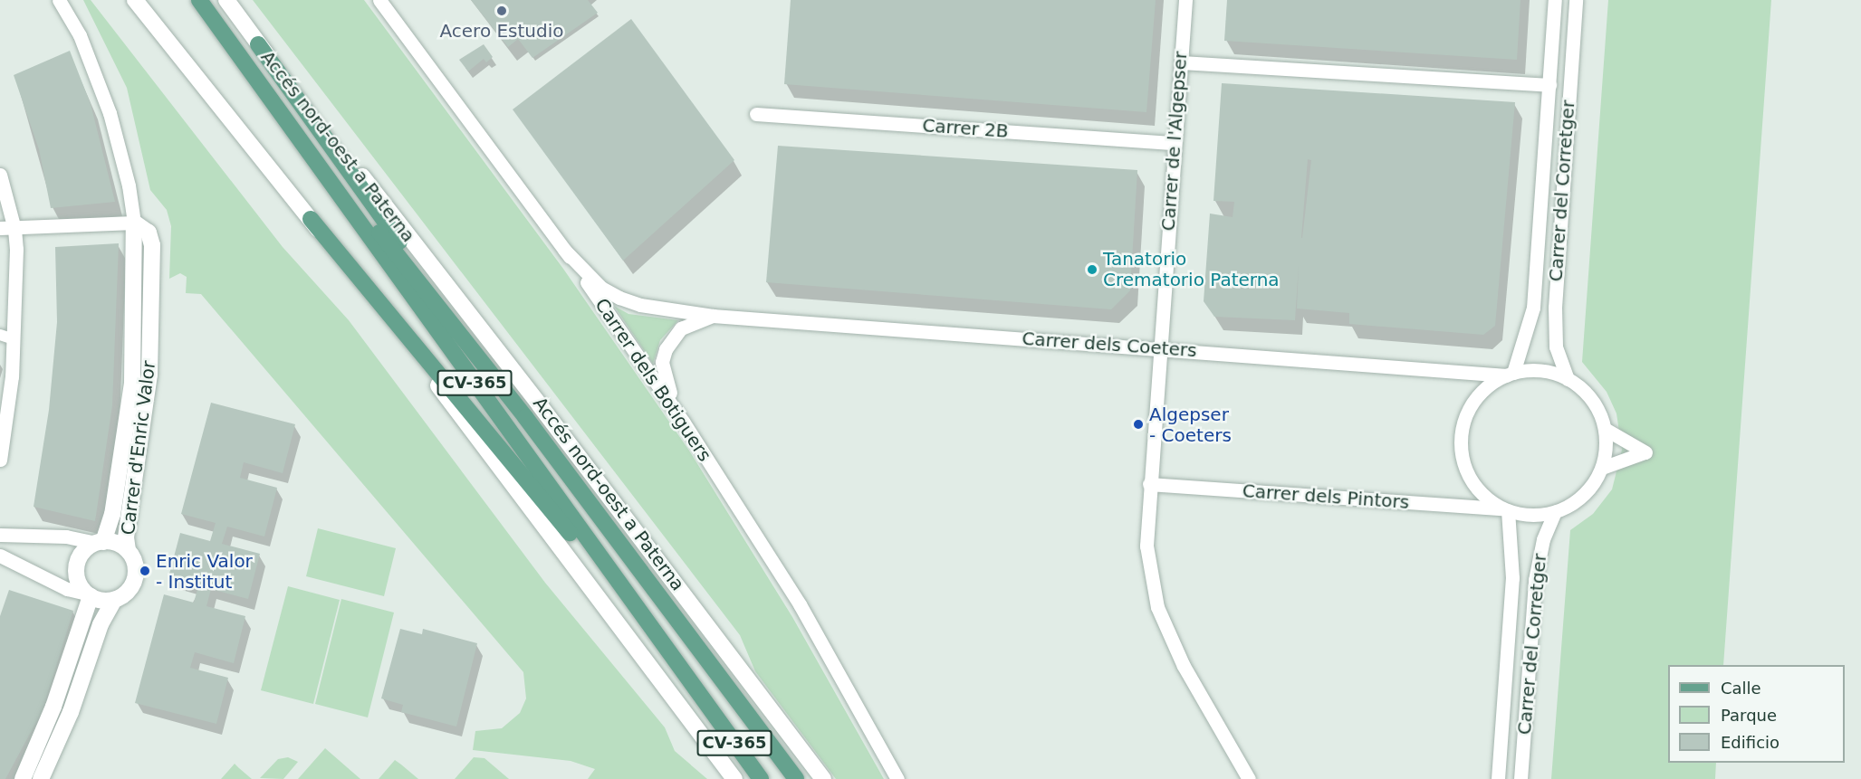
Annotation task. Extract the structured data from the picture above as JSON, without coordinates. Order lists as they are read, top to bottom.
{
  "streets": {
    "main road": ["Accés nord-oest a Paterna", "CV-365"],
    "street": [
      "Carrer 2B",
      "Carrer de l'Algepser",
      "Carrer del Corretger",
      "Carrer dels Coeters",
      "Carrer dels Botiguers",
      "Carrer d'Enric Valor",
      "Carrer dels Pintors"
    ]
  },
  "crossings": [
    ["Carrer 2B", "Carrer de l'Algepser"],
    ["Carrer de l'Algepser", "Carrer dels Coeters"],
    ["Carrer de l'Algepser", "Carrer dels Pintors"],
    ["Carrer del Corretger", "Carrer dels Coeters"],
    ["Carrer del Corretger", "Carrer dels Pintors"],
    ["Carrer dels Coeters", "Carrer dels Botiguers"],
    ["Carrer dels Coeters", "Carrer dels Pintors"]
  ],
  "places": [
    "Acero Estudio",
    "Tanatorio Crematorio Paterna",
    "Algepser - Coeters",
    "Enric Valor - Institut"
  ],
  "legend": ["Calle", "Parque", "Edificio"]
}
